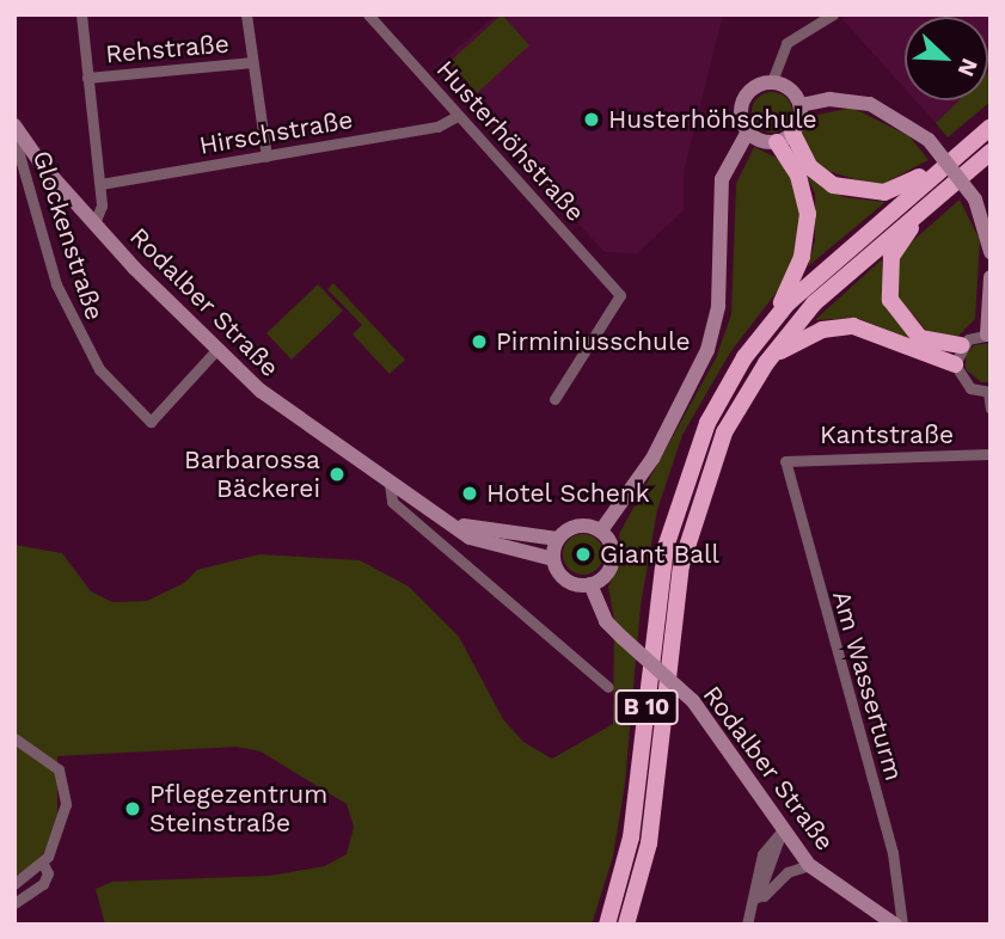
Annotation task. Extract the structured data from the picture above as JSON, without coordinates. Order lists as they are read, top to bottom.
{
  "streets": {
    "highway": ["B 10"],
    "main road": ["Rodalber Straße"],
    "street": [
      "Rehstraße",
      "Hirschstraße",
      "Husterhöhstraße",
      "Glockenstraße",
      "Kantstraße",
      "Am Wasserturm"
    ]
  },
  "crossings": [
    ["Hirschstraße", "Husterhöhstraße"],
    ["Glockenstraße", "Rodalber Straße"],
    ["Kantstraße", "Am Wasserturm"]
  ],
  "places": [
    "Husterhöhschule",
    "Pirminiusschule",
    "Barbarossa Bäckerei",
    "Hotel Schenk",
    "Giant Ball",
    "Pflegezentrum Steinstraße"
  ],
  "north": "bottom right"
}
